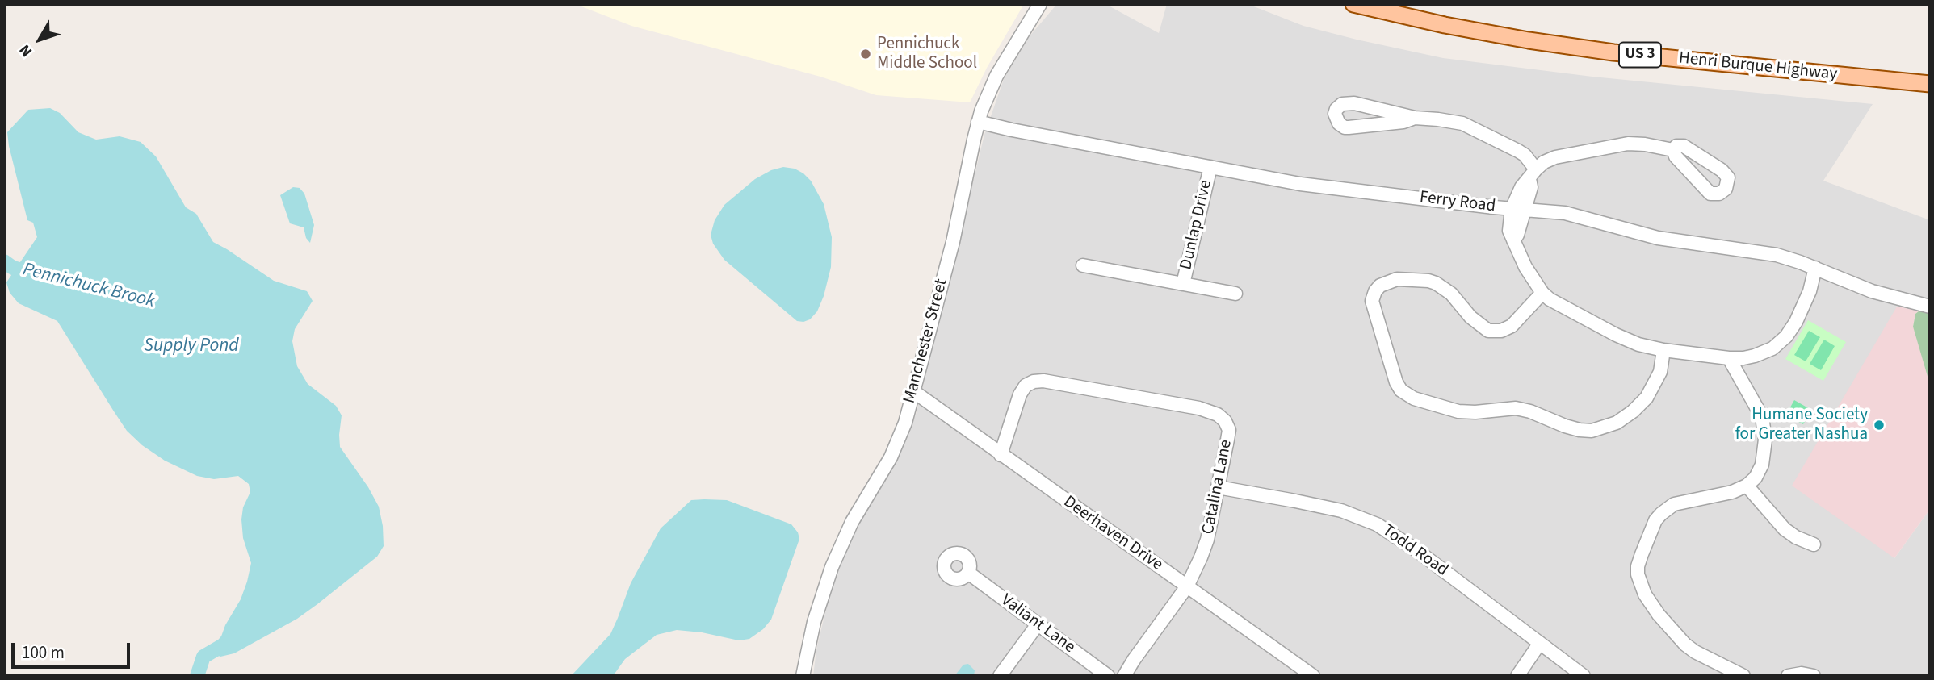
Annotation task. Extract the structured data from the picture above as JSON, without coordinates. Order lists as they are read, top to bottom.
{
  "streets": {
    "main road": ["US 3", "Henri Burque Highway"],
    "street": [
      "Ferry Road",
      "Dunlap Drive",
      "Manchester Street",
      "Catalina Lane",
      "Deerhaven Drive",
      "Todd Road",
      "Valiant Lane"
    ]
  },
  "crossings": [
    ["Ferry Road", "Dunlap Drive"],
    ["Ferry Road", "Manchester Street"],
    ["Manchester Street", "Deerhaven Drive"],
    ["Catalina Lane", "Deerhaven Drive"],
    ["Catalina Lane", "Todd Road"]
  ],
  "water": ["Pennichuck Brook", "Supply Pond"],
  "places": ["Pennichuck Middle School", "Humane Society for Greater Nashua"],
  "scale_bar": "100 m",
  "north": "bottom left"
}
